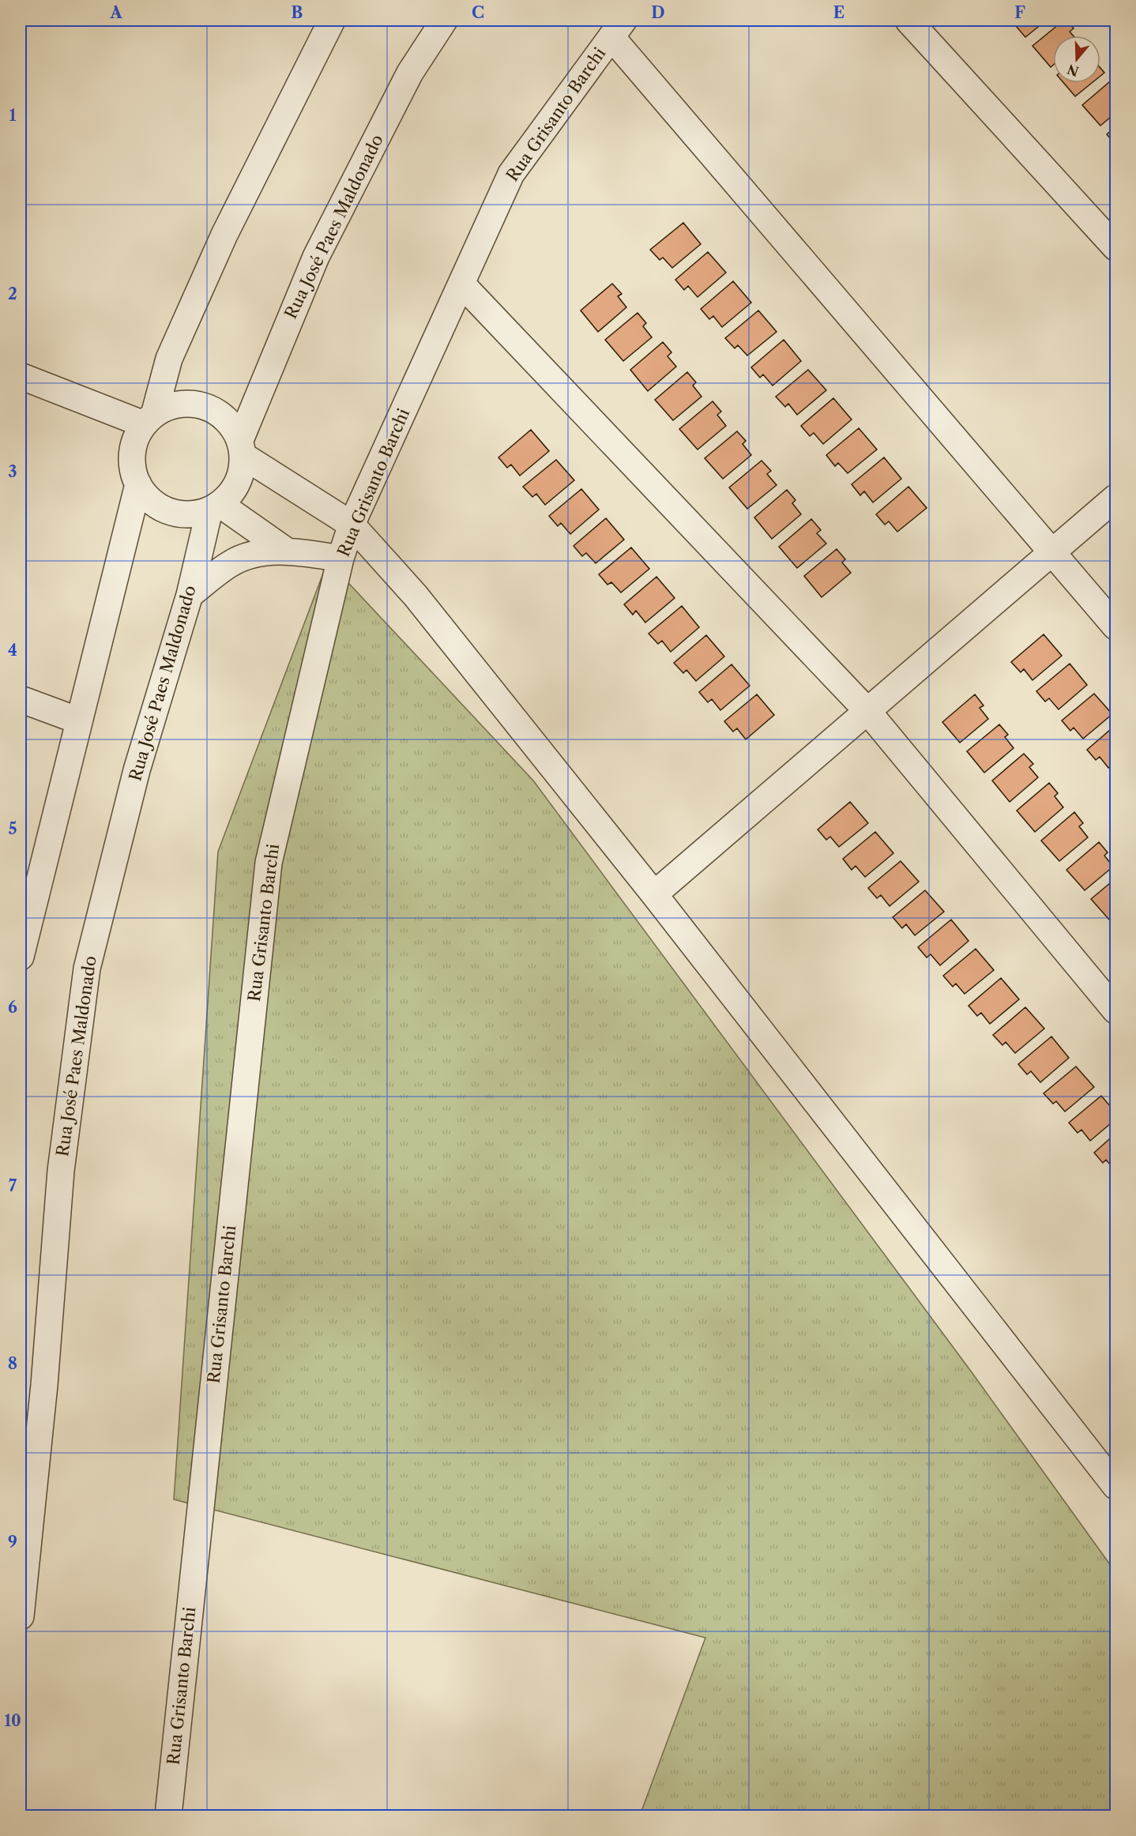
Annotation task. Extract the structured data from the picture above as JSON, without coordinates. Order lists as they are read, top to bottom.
{
  "streets": {
    "street": ["Rua Grisanto Barchi", "Rua José Paes Maldonado"]
  },
  "north": "bottom",
  "grid": {
    "columns": [
      "A",
      "B",
      "C",
      "D",
      "E",
      "F"
    ],
    "rows": [
      "1",
      "2",
      "3",
      "4",
      "5",
      "6",
      "7",
      "8",
      "9",
      "10"
    ]
  }
}
